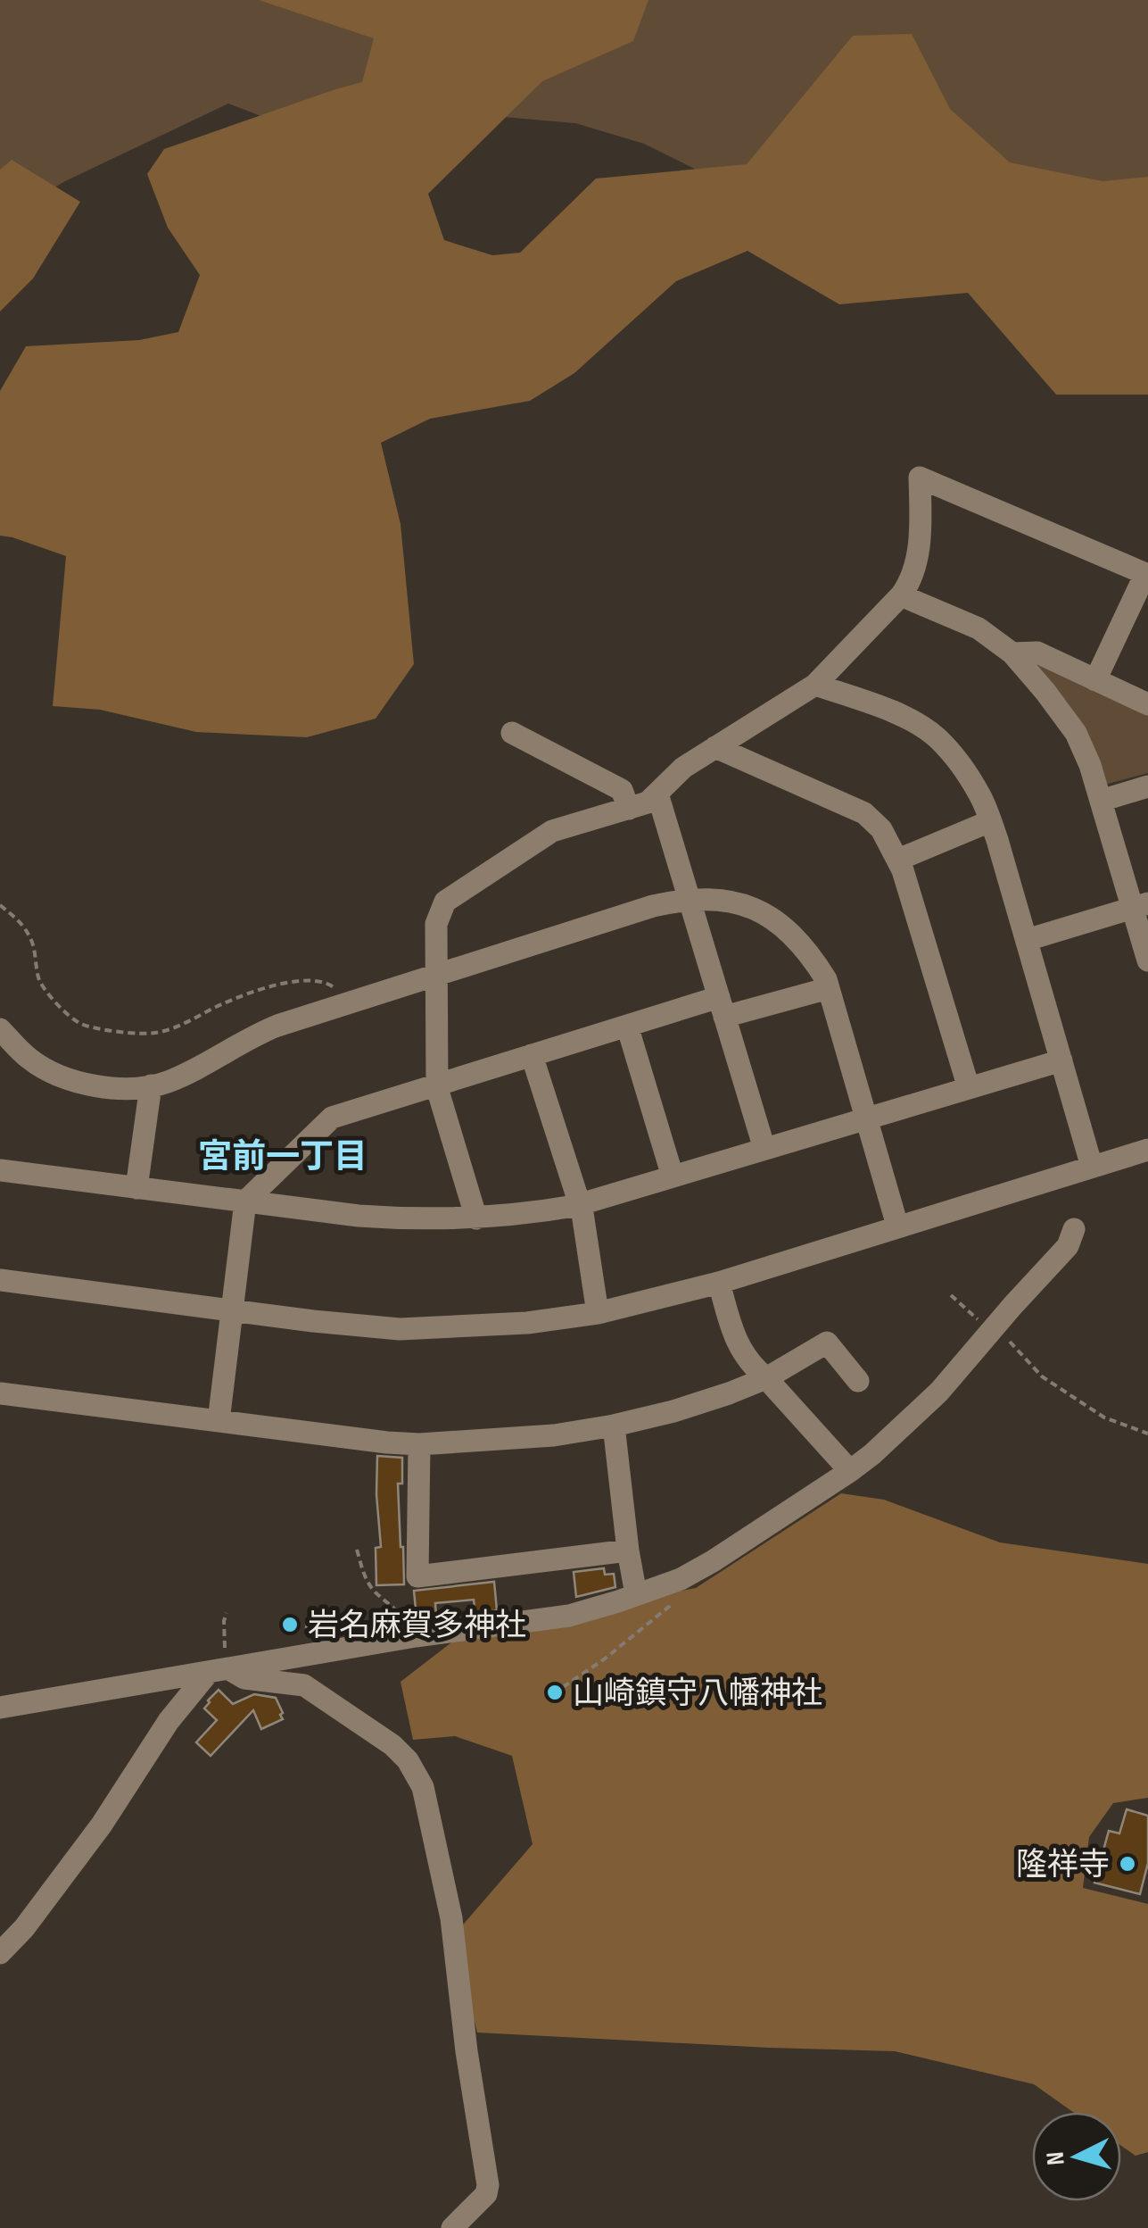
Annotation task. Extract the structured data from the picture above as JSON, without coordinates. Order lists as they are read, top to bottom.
{
  "districts": ["宮前一丁目"],
  "places": ["岩名麻賀多神社", "山崎鎮守八幡神社", "隆祥寺"],
  "north": "left"
}
